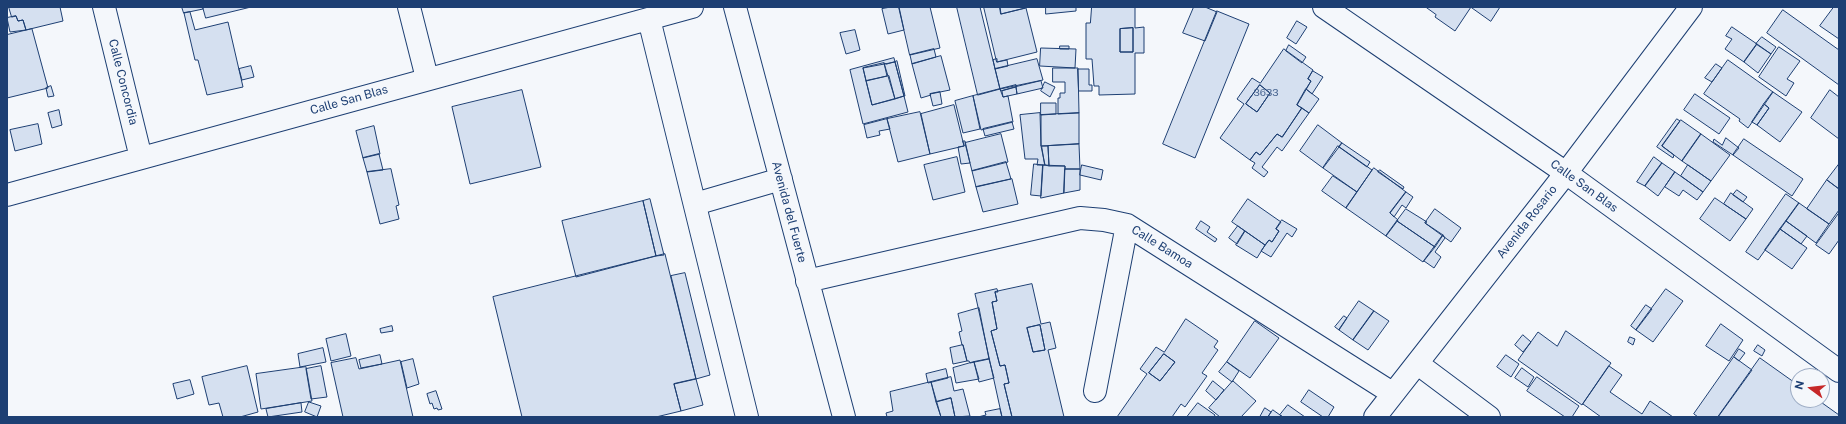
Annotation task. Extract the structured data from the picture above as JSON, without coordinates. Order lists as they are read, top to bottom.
{
  "streets": {
    "street": [
      "Calle Concordia",
      "Calle San Blas",
      "Avenida del Fuerte",
      "Avenida Rosario",
      "Calle Bamoa"
    ]
  },
  "crossings": [
    ["Calle Concordia", "Calle San Blas"],
    ["Calle San Blas", "Avenida Rosario"],
    ["Avenida del Fuerte", "Calle Bamoa"],
    ["Avenida Rosario", "Calle Bamoa"]
  ],
  "house_numbers": ["3633"],
  "north": "left"
}
